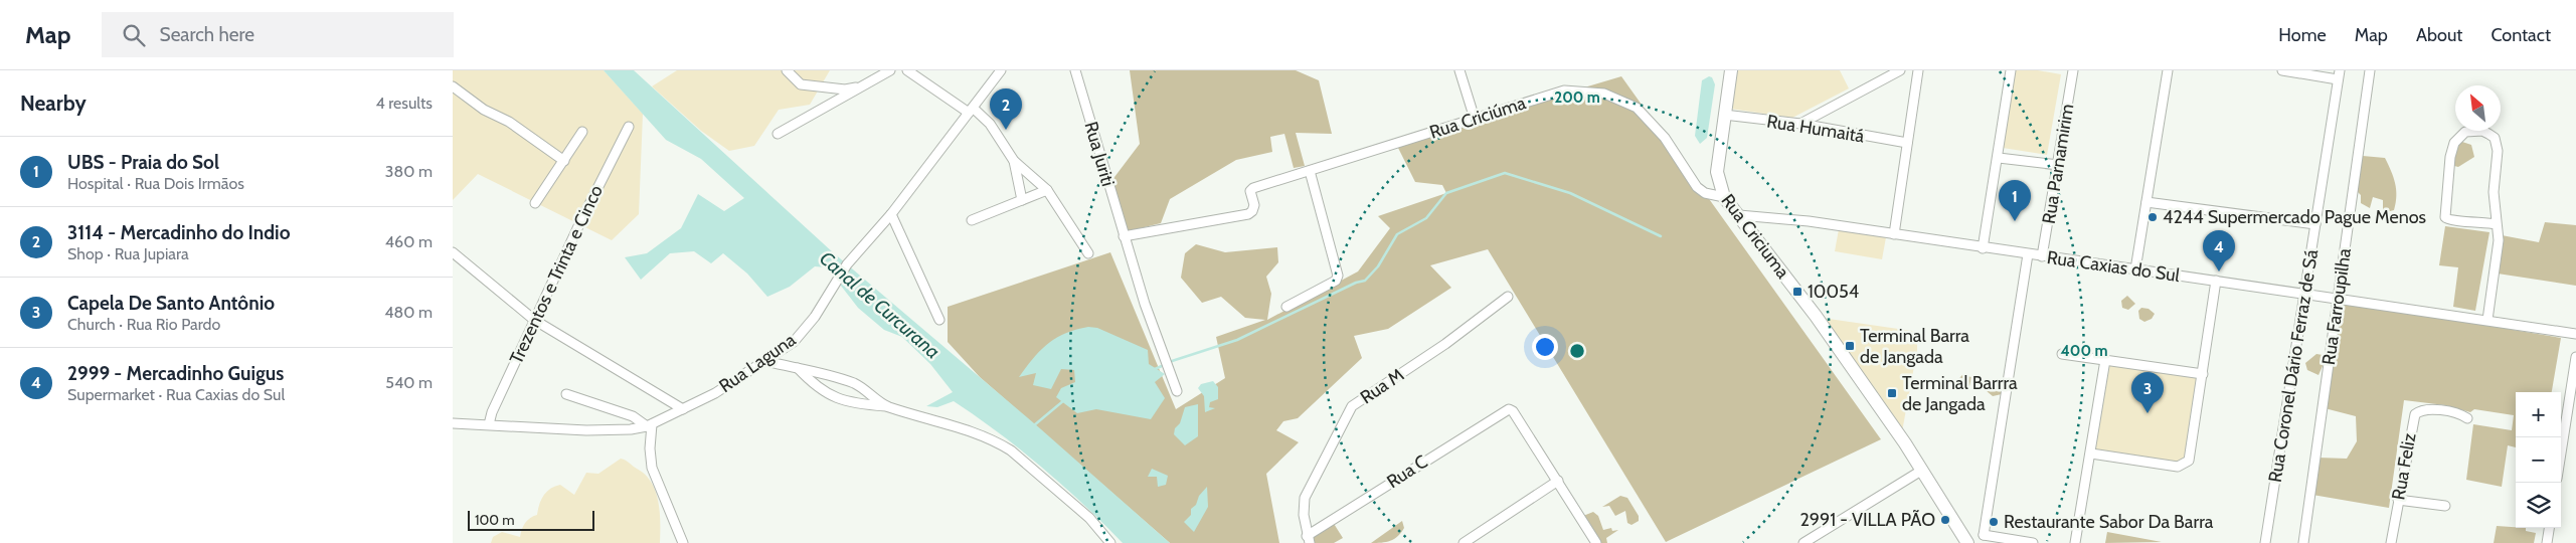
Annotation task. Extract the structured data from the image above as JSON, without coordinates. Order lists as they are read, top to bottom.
{
  "streets": {
    "main road": ["Rua Criciuma"],
    "street": [
      "Rua Criciúma",
      "Rua Humaitá",
      "Rua Juriti",
      "Rua Parnamirim",
      "Rua Caxias do Sul",
      "Trezentos e Trinta e Cinco",
      "Rua Farroupilha",
      "Rua Laguna",
      "Rua Coronel Dário Ferraz de Sá",
      "Rua M",
      "Rua Feliz",
      "Rua C"
    ]
  },
  "crossings": [
    ["Rua Criciúma", "Rua Juriti"],
    ["Rua Criciúma", "Rua Criciuma"],
    ["Rua Humaitá", "Rua Criciuma"],
    ["Rua Parnamirim", "Rua Caxias do Sul"],
    ["Rua Criciuma", "Rua Caxias do Sul"],
    ["Rua Caxias do Sul", "Rua Farroupilha"],
    ["Rua Caxias do Sul", "Rua Coronel Dário Ferraz de Sá"],
    ["Trezentos e Trinta e Cinco", "Rua Laguna"],
    ["Rua M", "Rua C"]
  ],
  "water": ["Canal de Curcurana"],
  "places": {
    "other": ["4244 Supermercado Pague Menos", "2991 - VILLA PÃO", "Restaurante Sabor Da Barra"],
    "transit": ["10054", "Terminal Barra de Jangada", "Terminal Barrra de Jangada"]
  },
  "scale_bar": "100 m",
  "north": "top left",
  "page": {
    "header": "Map",
    "search": "Search here",
    "nav": [
      "Home",
      "Map",
      "About",
      "Contact"
    ],
    "heading": ["Nearby", "4 results"],
    "pins": [
      "2",
      "1",
      "4",
      "3"
    ],
    "list": [
      {
        "mark": "1",
        "name": "UBS - Praia do Sol",
        "note": "Hospital · Rua Dois Irmãos",
        "value": "380 m"
      },
      {
        "mark": "2",
        "name": "3114 - Mercadinho do Indio",
        "note": "Shop · Rua Jupiara",
        "value": "460 m"
      },
      {
        "mark": "3",
        "name": "Capela De Santo Antônio",
        "note": "Church · Rua Rio Pardo",
        "value": "480 m"
      },
      {
        "mark": "4",
        "name": "2999 - Mercadinho Guigus",
        "note": "Supermarket · Rua Caxias do Sul",
        "value": "540 m"
      }
    ],
    "map_buttons": ["+", "−"],
    "scale": "100 m"
  },
  "rings": ["200 m", "400 m"]
}
